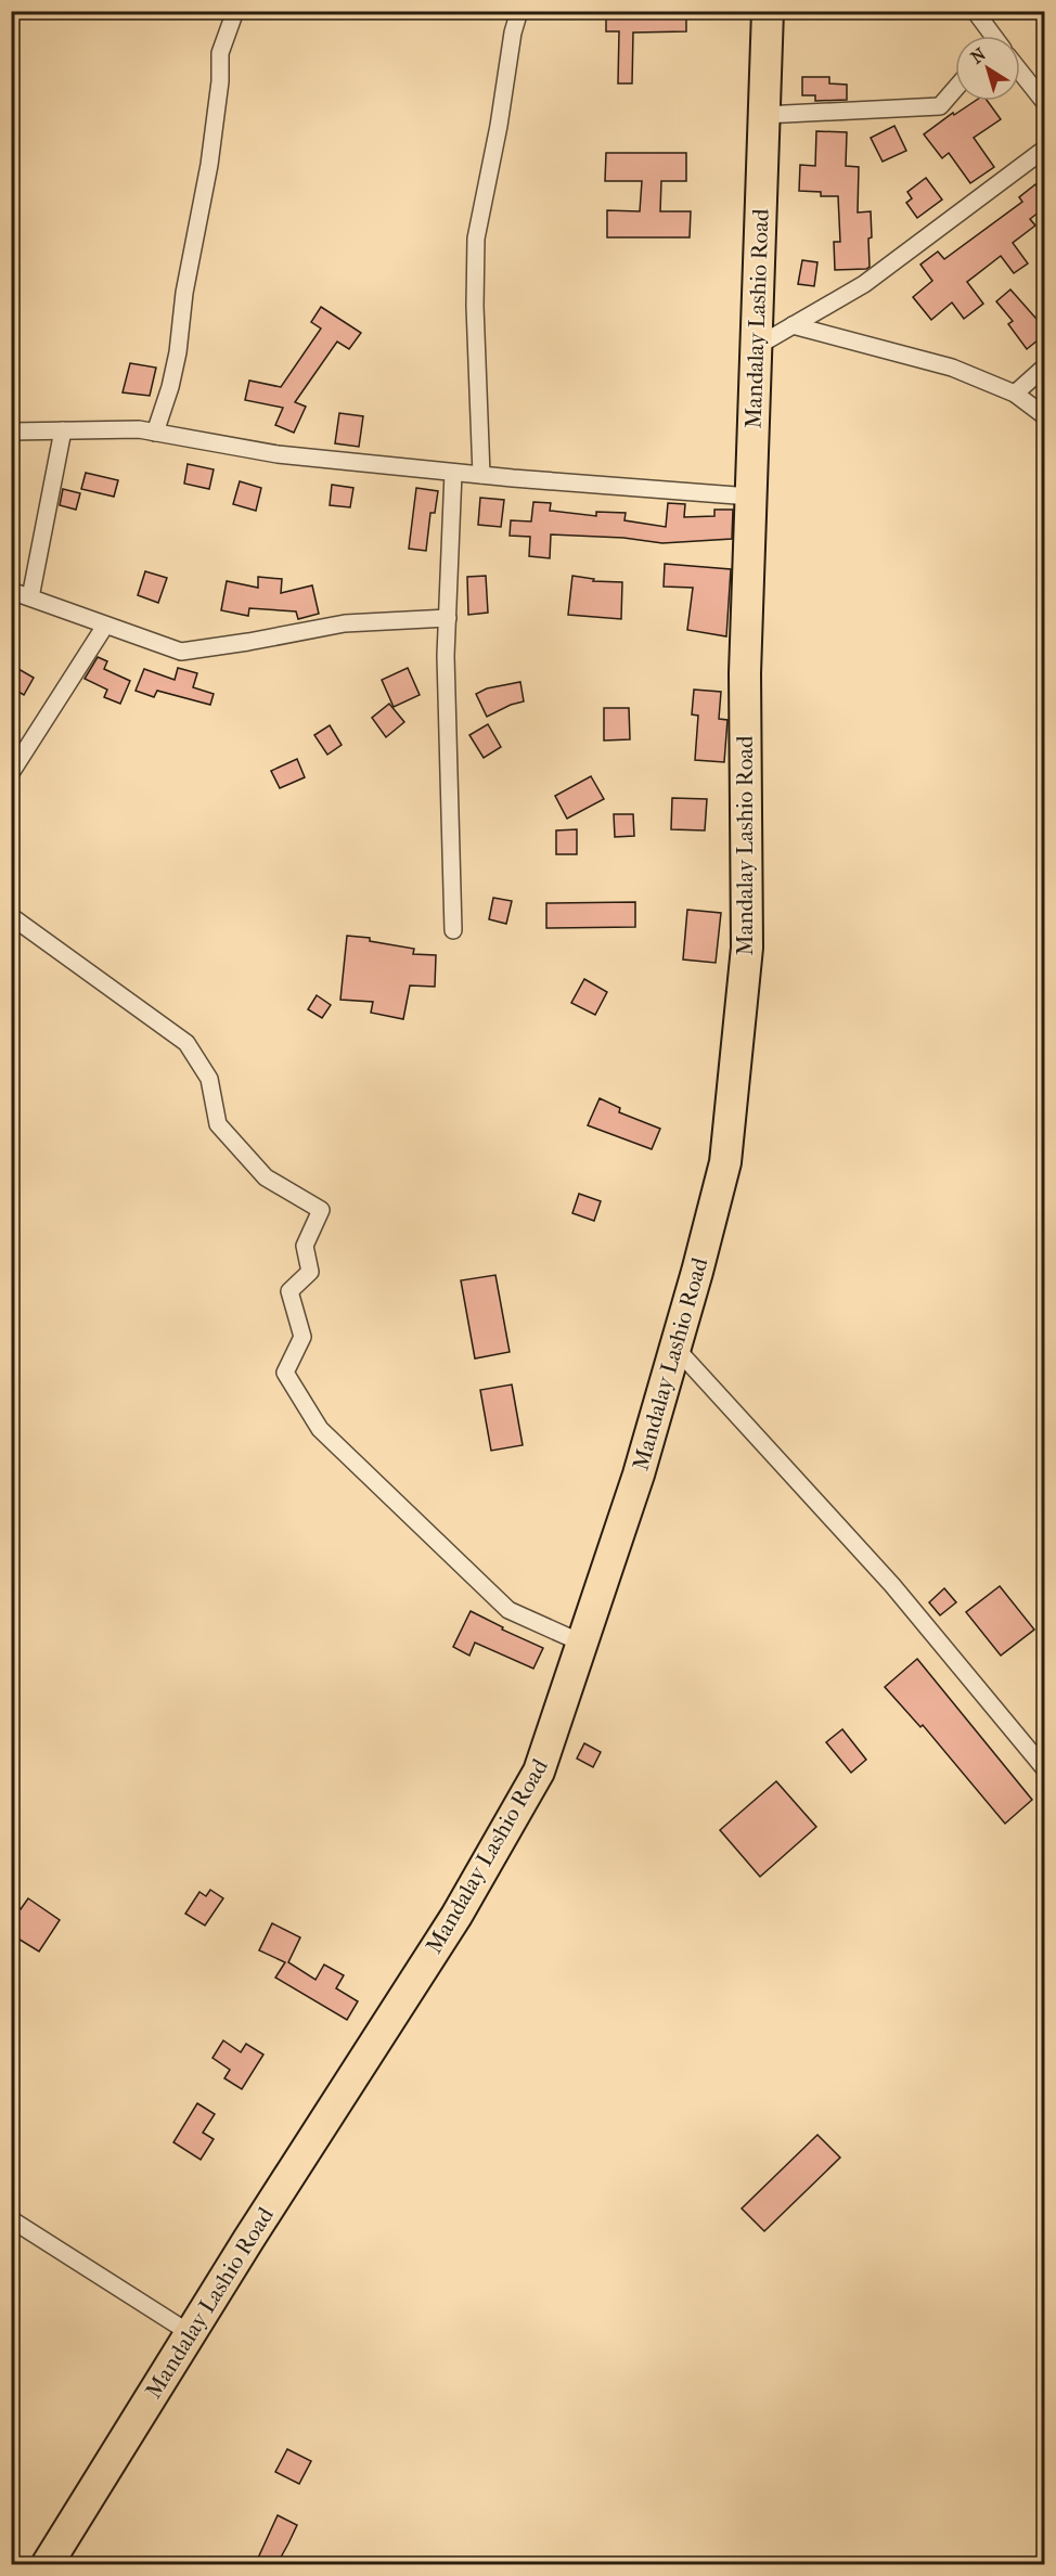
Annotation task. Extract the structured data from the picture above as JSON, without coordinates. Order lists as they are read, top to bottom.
{
  "streets": {
    "highway": ["Mandalay Lashio Road"]
  },
  "north": "top left"
}
